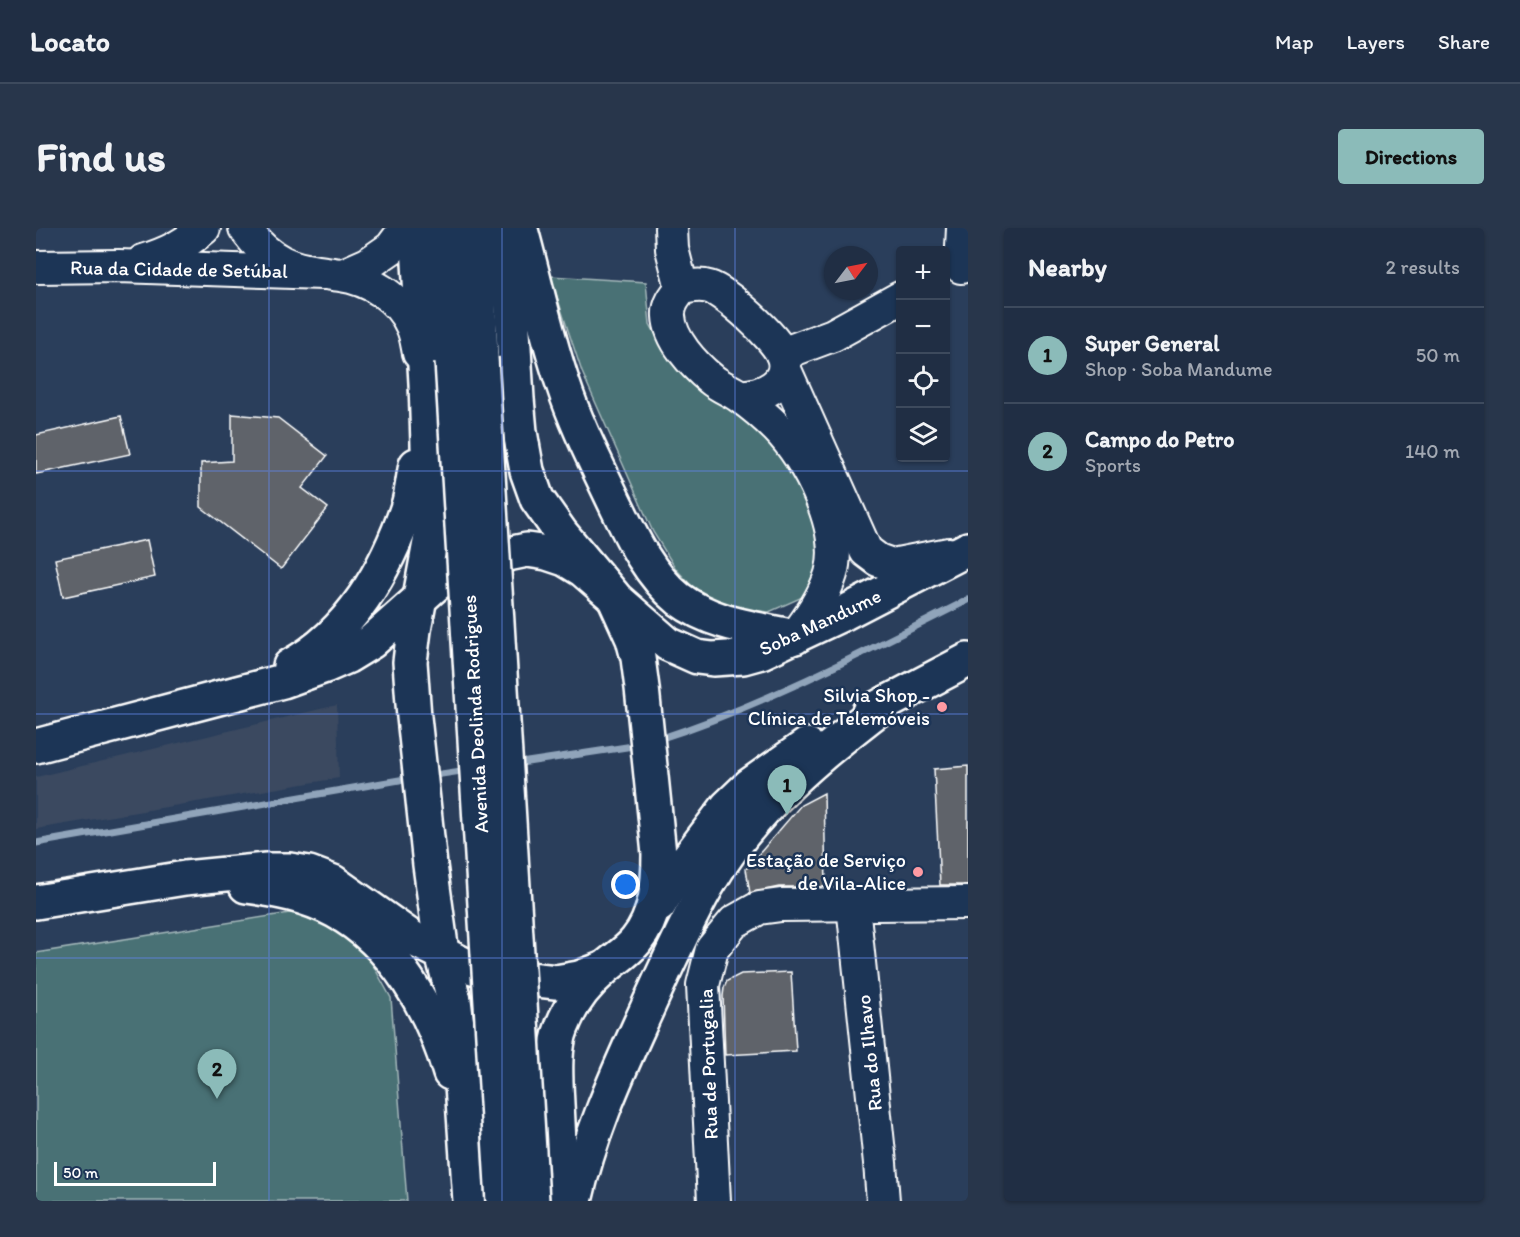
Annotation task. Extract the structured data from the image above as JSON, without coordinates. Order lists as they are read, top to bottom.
{
  "streets": {
    "main road": ["Soba Mandume", "Avenida Deolinda Rodrigues"],
    "street": ["Rua da Cidade de Setúbal", "Rua do Ilhavo", "Rua de Portugalia"]
  },
  "crossings": [
    ["Rua do Ilhavo", "Rua de Portugalia"]
  ],
  "places": ["Silvia Shop - Clínica de Telemóveis", "Estação de Serviço de Vila-Alice"],
  "scale_bar": "50 m",
  "north": "top right",
  "page": {
    "header": "Locato",
    "nav": ["Map", "Layers", "Share"],
    "buttons": "Directions",
    "title": "Find us",
    "heading": ["Nearby", "2 results"],
    "map_buttons": ["+", "−"],
    "list": [
      {
        "mark": "1",
        "name": "Super General",
        "note": "Shop · Soba Mandume",
        "value": "50 m"
      },
      {
        "mark": "2",
        "name": "Campo do Petro",
        "note": "Sports",
        "value": "140 m"
      }
    ],
    "pins": ["1", "2"],
    "scale": "50 m"
  }
}
